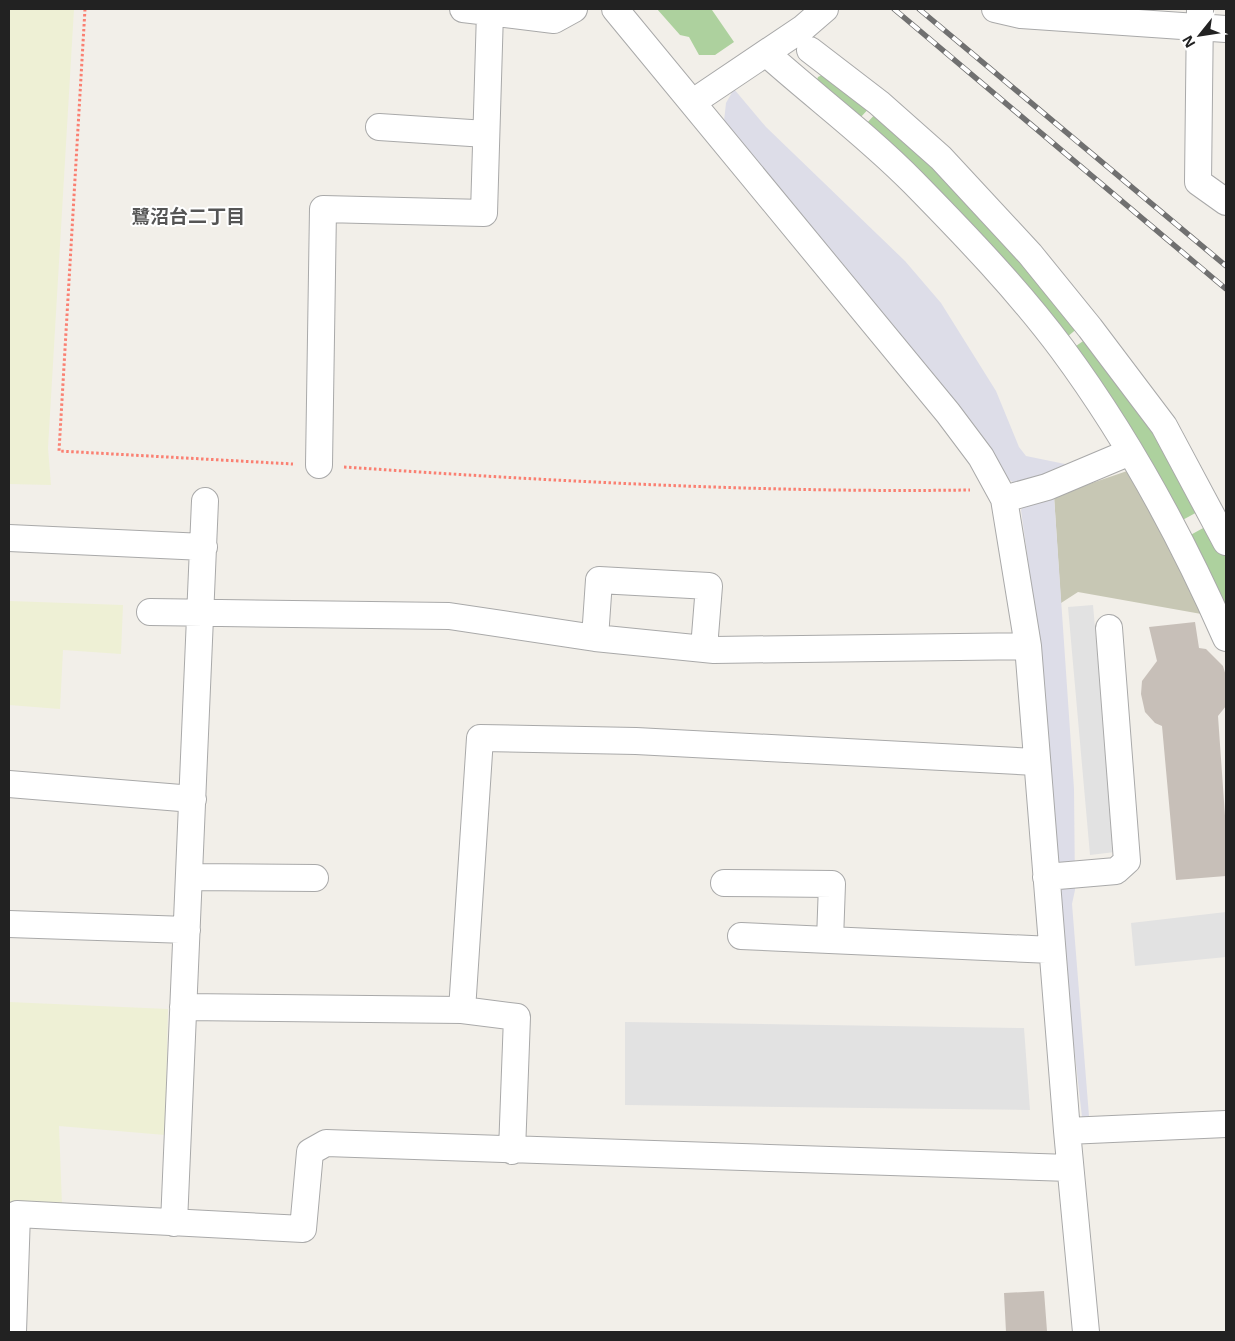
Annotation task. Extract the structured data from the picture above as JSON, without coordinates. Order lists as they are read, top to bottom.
{
  "districts": ["鷺沼台二丁目"],
  "north": "bottom left"
}
